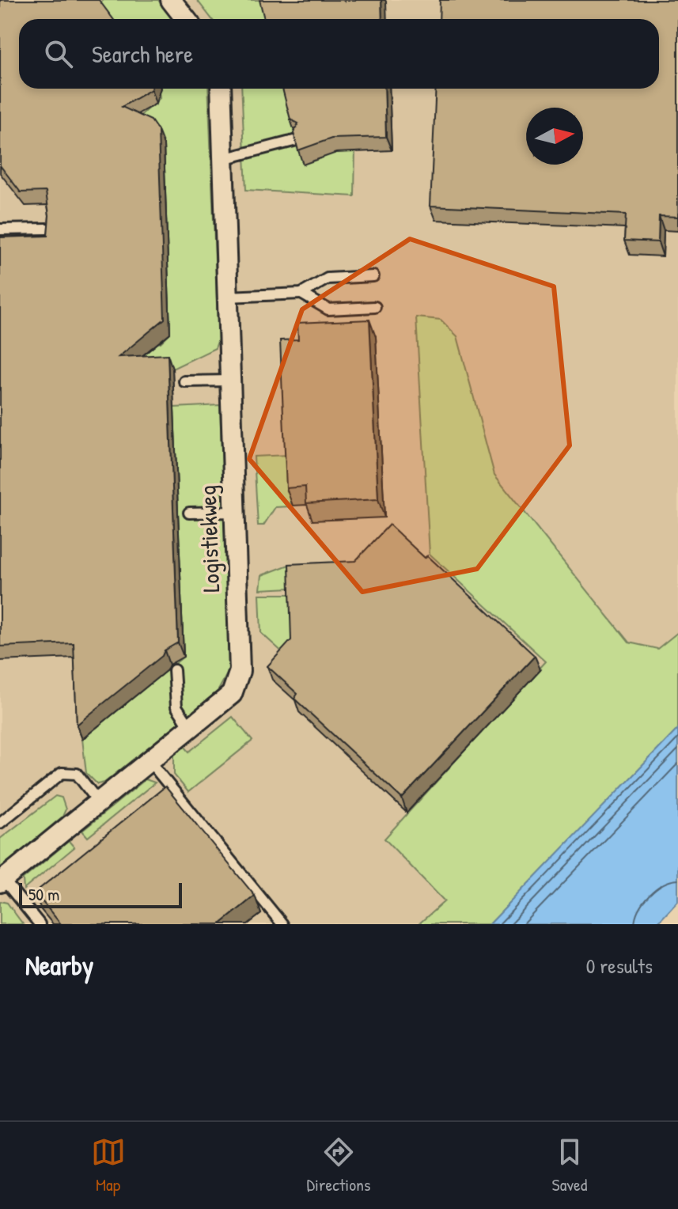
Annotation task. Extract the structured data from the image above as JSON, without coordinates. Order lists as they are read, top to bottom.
{
  "streets": {
    "street": ["Logistiekweg"]
  },
  "scale_bar": "50 m",
  "north": "right",
  "page": {
    "search": "Search here",
    "scale": "50 m",
    "heading": ["Nearby", "0 results"],
    "nav": ["Map", "Directions", "Saved"]
  }
}
